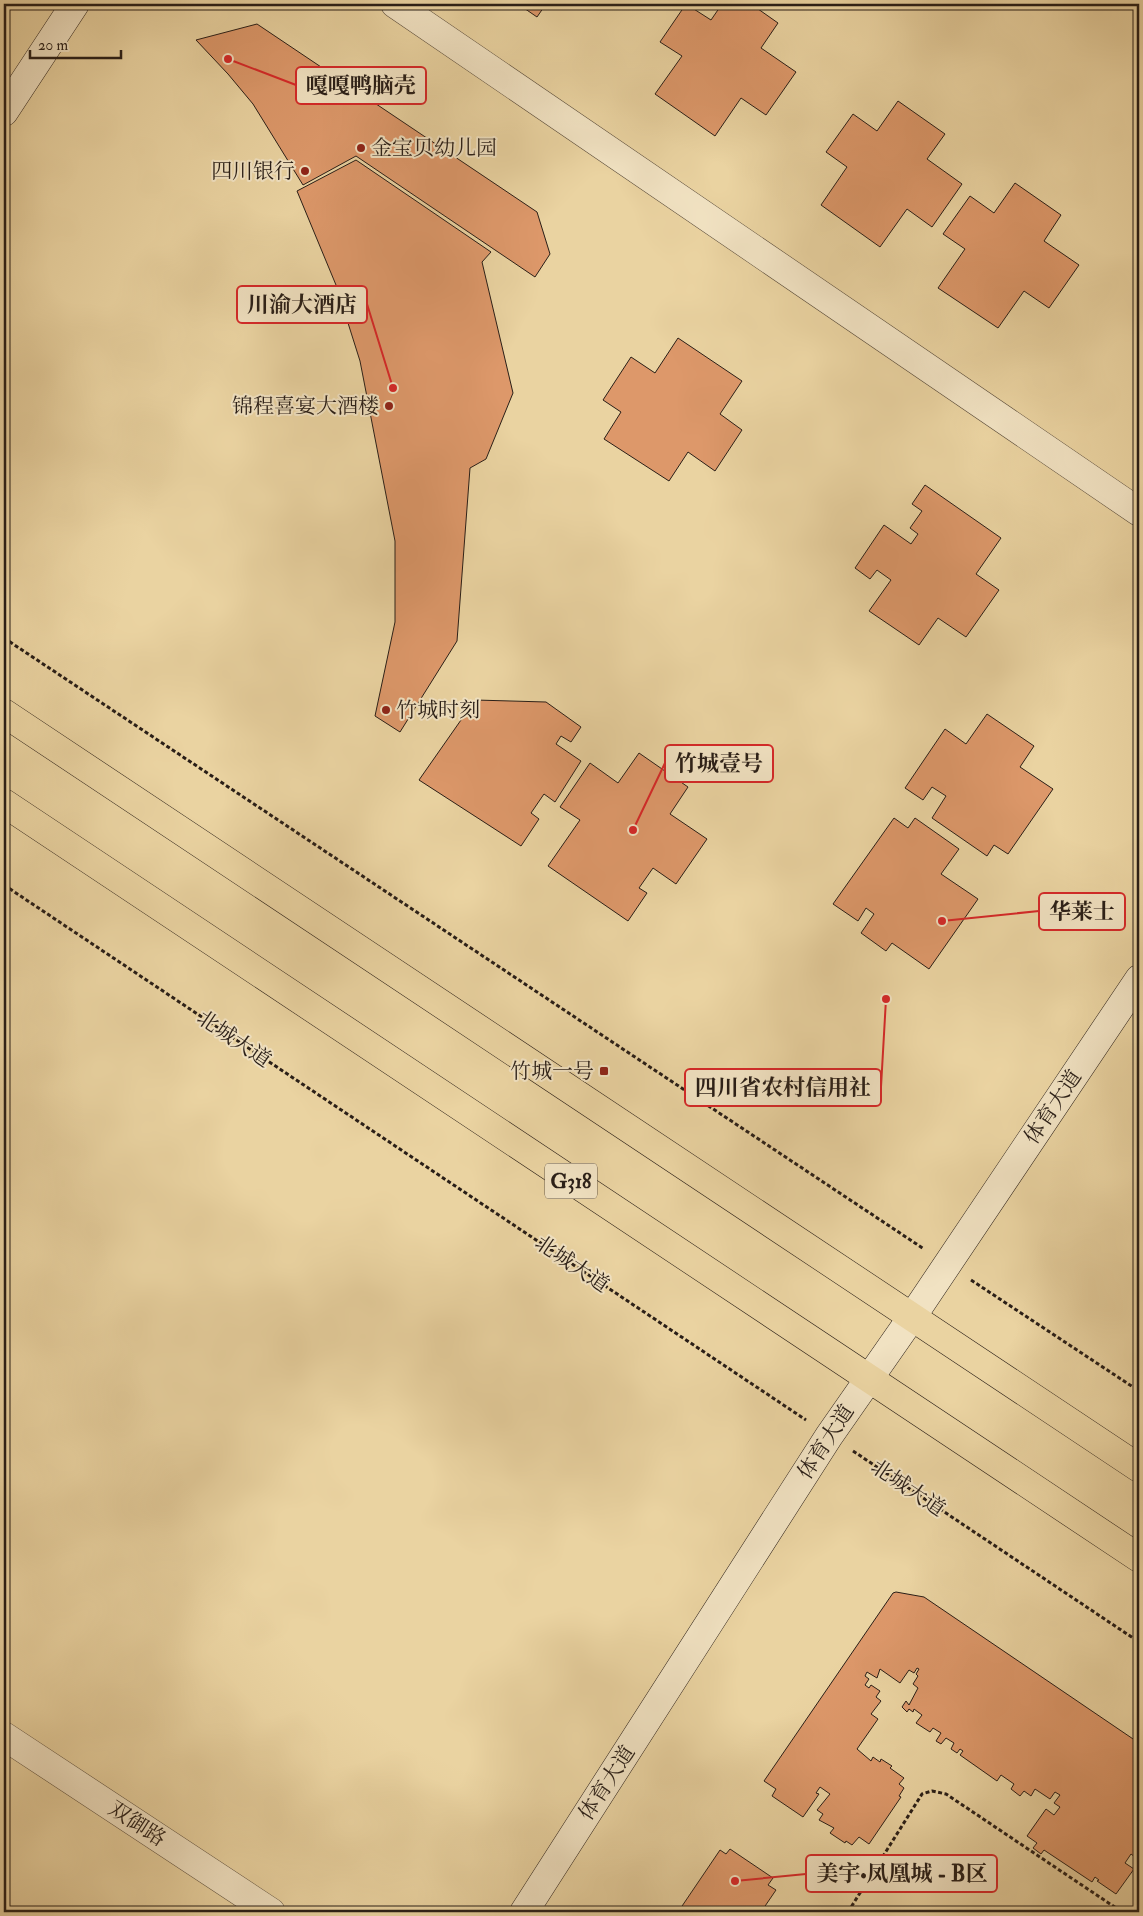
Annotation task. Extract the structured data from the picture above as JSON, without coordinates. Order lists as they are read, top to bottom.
{
  "streets": {
    "highway": ["G318"],
    "street": ["体育大道", "双御路"],
    "path": ["北城大道"]
  },
  "crossings": [
    ["北城大道", "体育大道"],
    ["体育大道", "G318"]
  ],
  "places": {
    "other": [
      "嘎嘎鸭脑壳",
      "金宝贝幼儿园",
      "四川银行",
      "川渝大酒店",
      "锦程喜宴大酒楼",
      "竹城时刻",
      "竹城壹号",
      "华莱士",
      "四川省农村信用社",
      "美宇•凤凰城 - B区"
    ],
    "transit": ["竹城一号"]
  },
  "scale_bar": "20 m"
}
